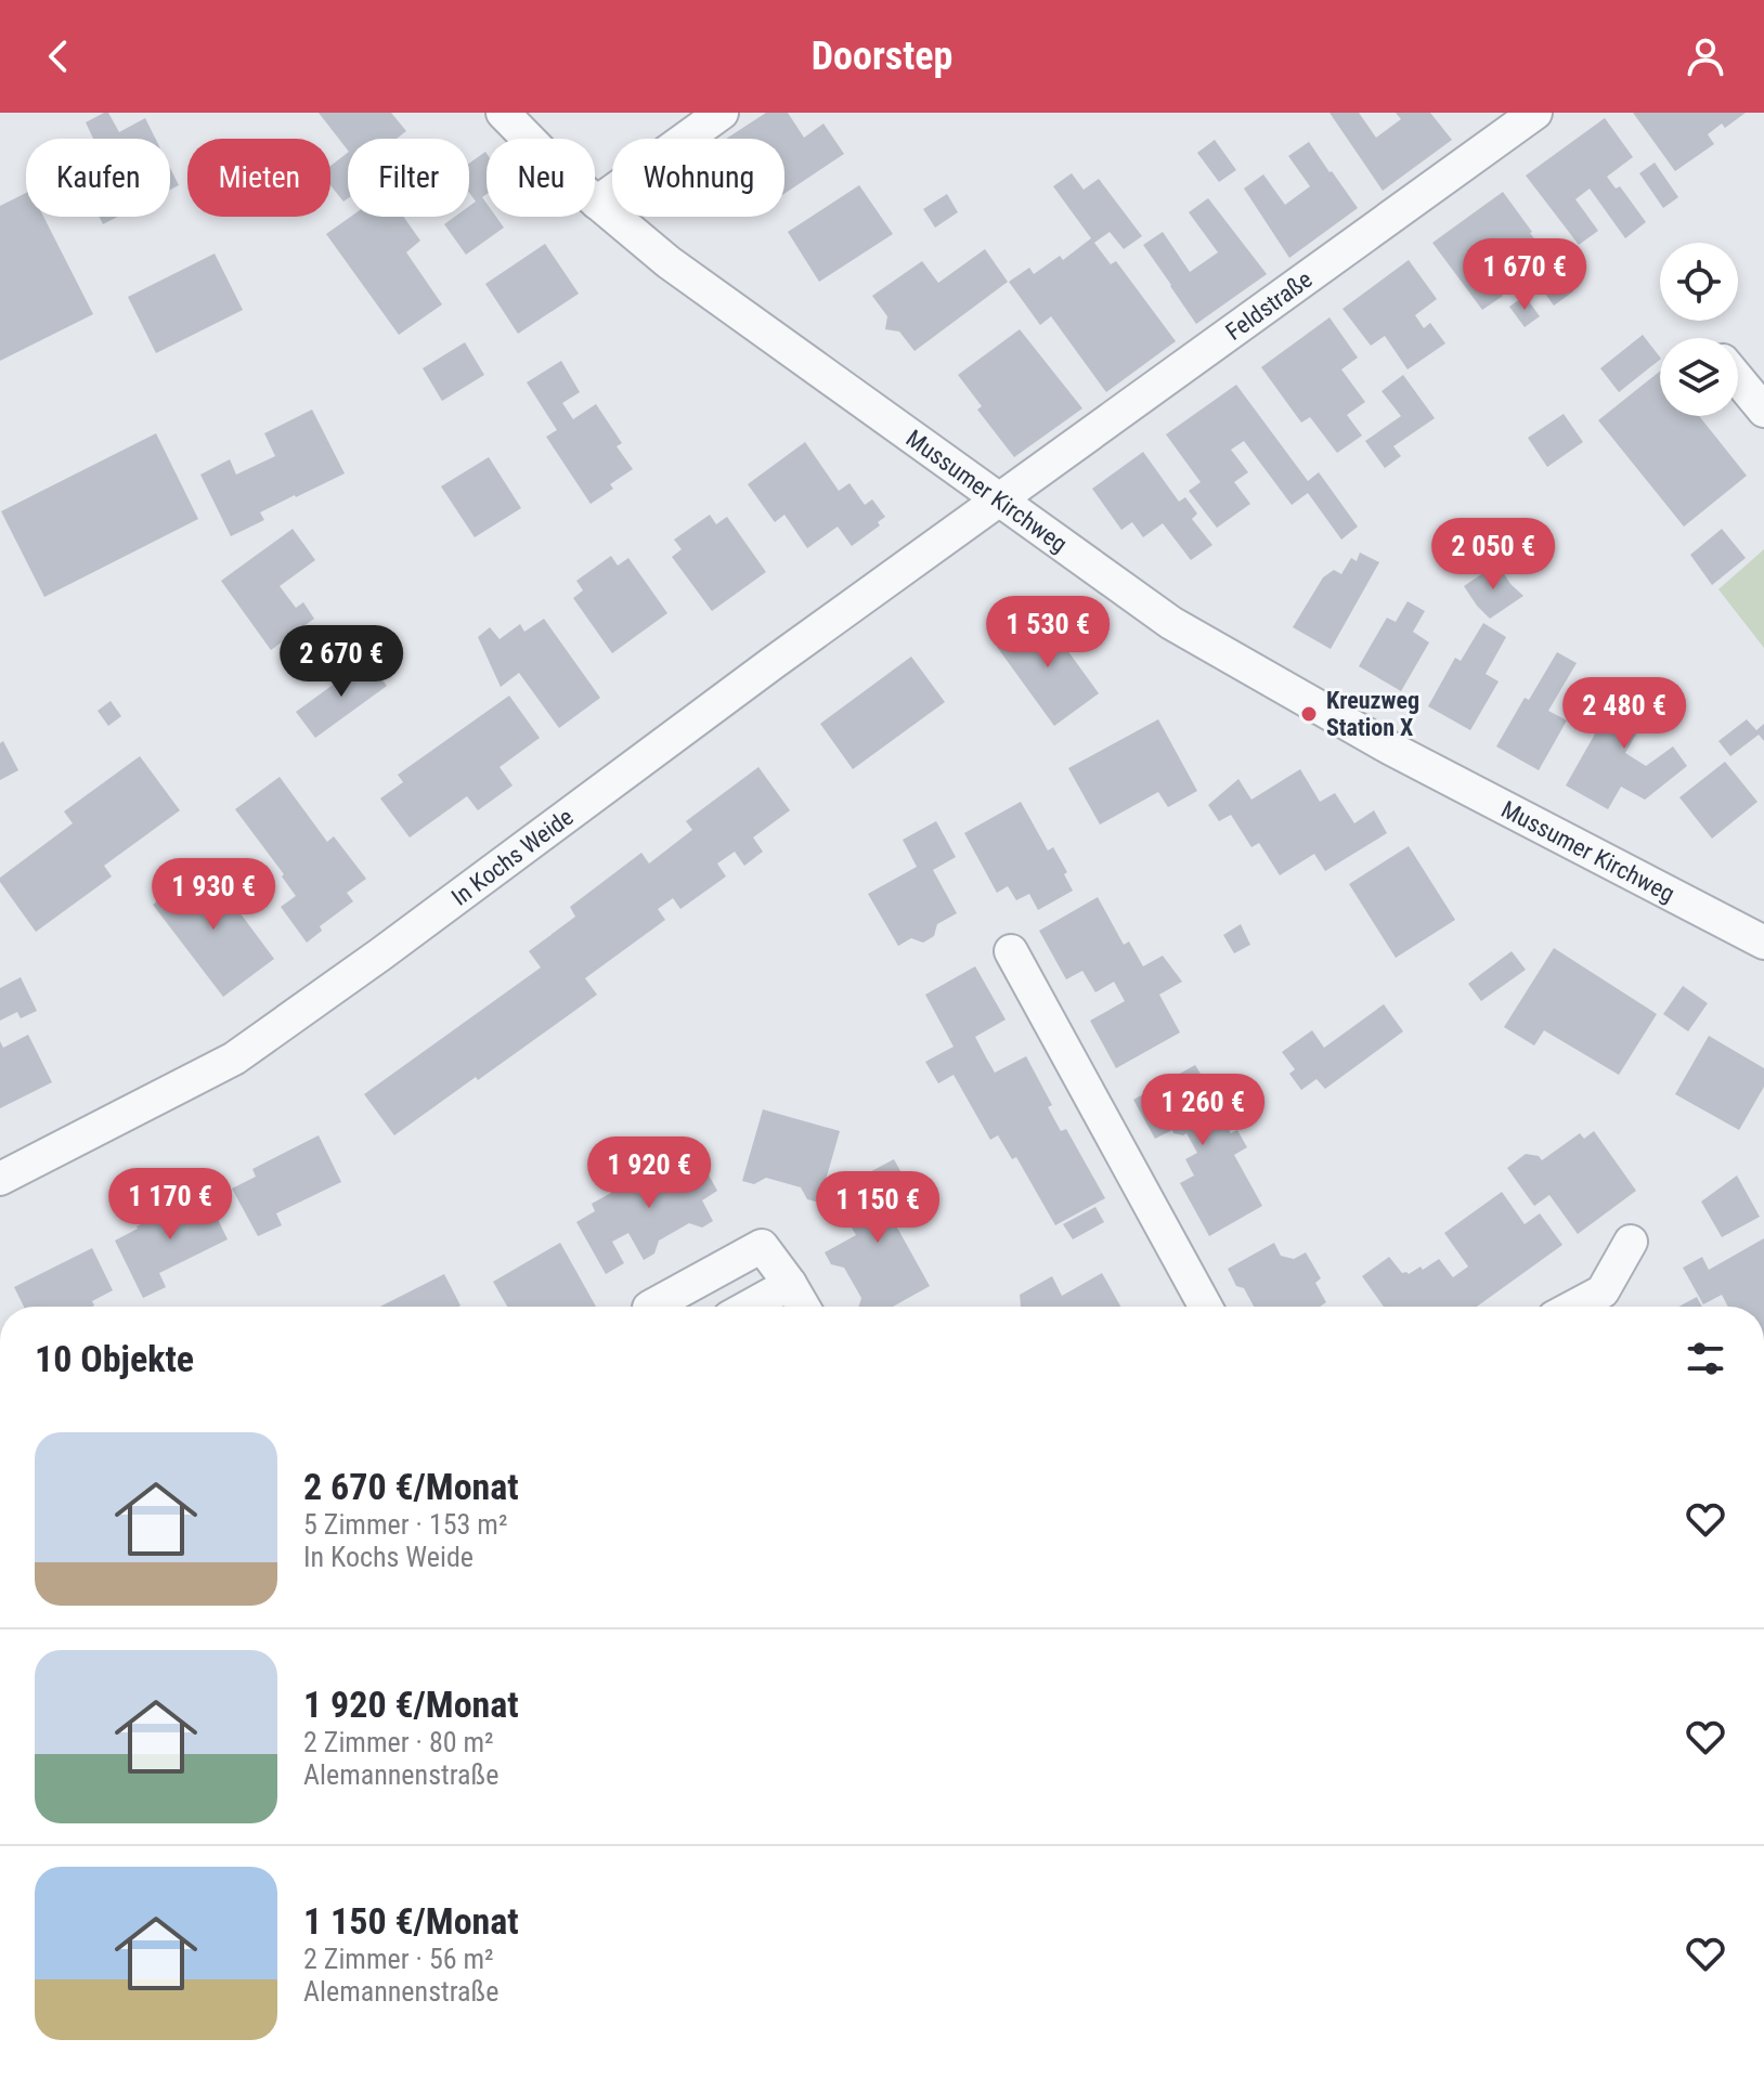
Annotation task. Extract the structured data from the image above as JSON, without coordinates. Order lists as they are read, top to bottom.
{
  "streets": {
    "street": ["Feldstraße", "Mussumer Kirchweg", "In Kochs Weide"]
  },
  "crossings": [
    ["Feldstraße", "Mussumer Kirchweg"],
    ["Feldstraße", "In Kochs Weide"],
    ["Mussumer Kirchweg", "In Kochs Weide"]
  ],
  "places": ["Kreuzweg Station X"],
  "page": {
    "header": "Doorstep",
    "chip": [
      "Kaufen",
      "Mieten",
      "Filter",
      "Neu",
      "Wohnung"
    ],
    "price": [
      "1 670 €",
      "2 050 €",
      "1 530 €",
      "2 670 €",
      "2 480 €",
      "1 930 €",
      "1 260 €",
      "1 920 €",
      "1 170 €",
      "1 150 €"
    ],
    "heading": "10 Objekte",
    "list": [
      {
        "name": "2 670 €/Monat",
        "note": "5 Zimmer · 153 m² · In Kochs Weide"
      },
      {
        "name": "1 920 €/Monat",
        "note": "2 Zimmer · 80 m² · Alemannenstraße"
      },
      {
        "name": "1 150 €/Monat",
        "note": "2 Zimmer · 56 m² · Alemannenstraße"
      }
    ]
  }
}
